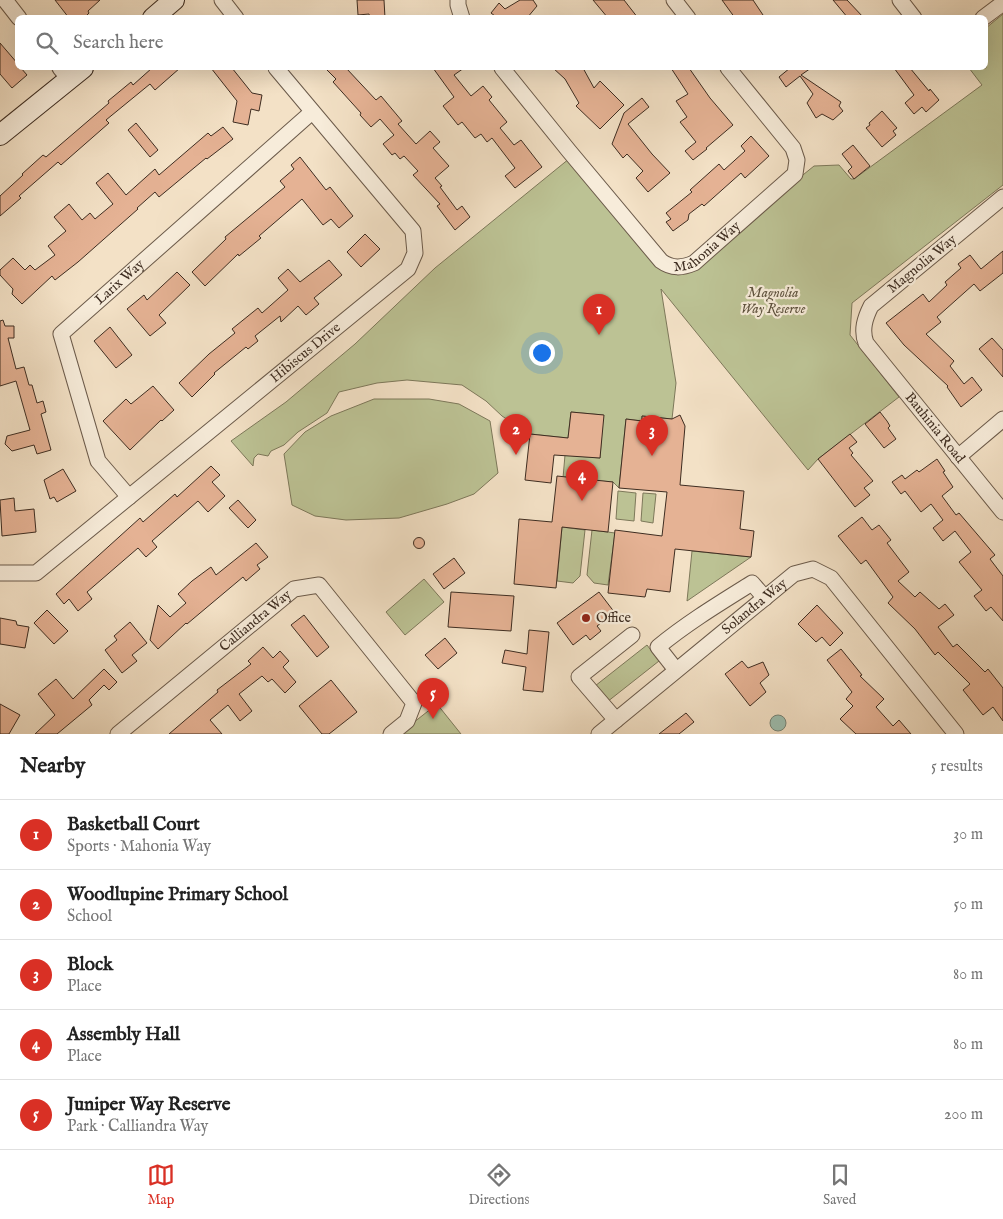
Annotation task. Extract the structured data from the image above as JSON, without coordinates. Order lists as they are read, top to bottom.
{
  "streets": {
    "street": [
      "Mahonia Way",
      "Magnolia Way",
      "Larix Way",
      "Hibiscus Drive",
      "Bauhinia Road",
      "Solandra Way",
      "Calliandra Way"
    ]
  },
  "crossings": [
    ["Magnolia Way", "Bauhinia Road"],
    ["Larix Way", "Hibiscus Drive"]
  ],
  "parks": ["Magnolia Way Reserve"],
  "places": ["Office"],
  "page": {
    "search": "Search here",
    "pins": [
      "1",
      "2",
      "3",
      "4",
      "5"
    ],
    "heading": ["Nearby", "5 results"],
    "list": [
      {
        "mark": "1",
        "name": "Basketball Court",
        "note": "Sports · Mahonia Way",
        "value": "30 m"
      },
      {
        "mark": "2",
        "name": "Woodlupine Primary School",
        "note": "School",
        "value": "50 m"
      },
      {
        "mark": "3",
        "name": "Block",
        "note": "Place",
        "value": "80 m"
      },
      {
        "mark": "4",
        "name": "Assembly Hall",
        "note": "Place",
        "value": "80 m"
      },
      {
        "mark": "5",
        "name": "Juniper Way Reserve",
        "note": "Park · Calliandra Way",
        "value": "200 m"
      }
    ],
    "nav": ["Map", "Directions", "Saved"]
  }
}
